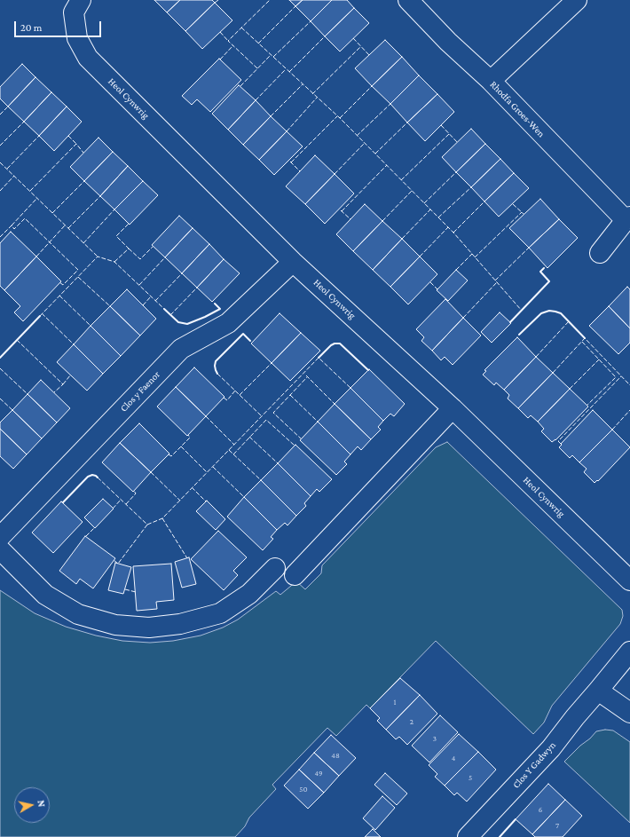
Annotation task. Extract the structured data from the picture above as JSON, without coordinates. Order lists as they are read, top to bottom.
{
  "streets": {
    "street": [
      "Heol Cynwrig",
      "Rhodfa Groes-Wen",
      "Clos y Faenor",
      "Clos Y Gadwyn"
    ]
  },
  "crossings": [
    ["Heol Cynwrig", "Clos y Faenor"]
  ],
  "house_numbers": [
    "1",
    "2",
    "3",
    "48",
    "4",
    "49",
    "5",
    "50",
    "6",
    "7"
  ],
  "scale_bar": "20 m",
  "north": "right"
}
